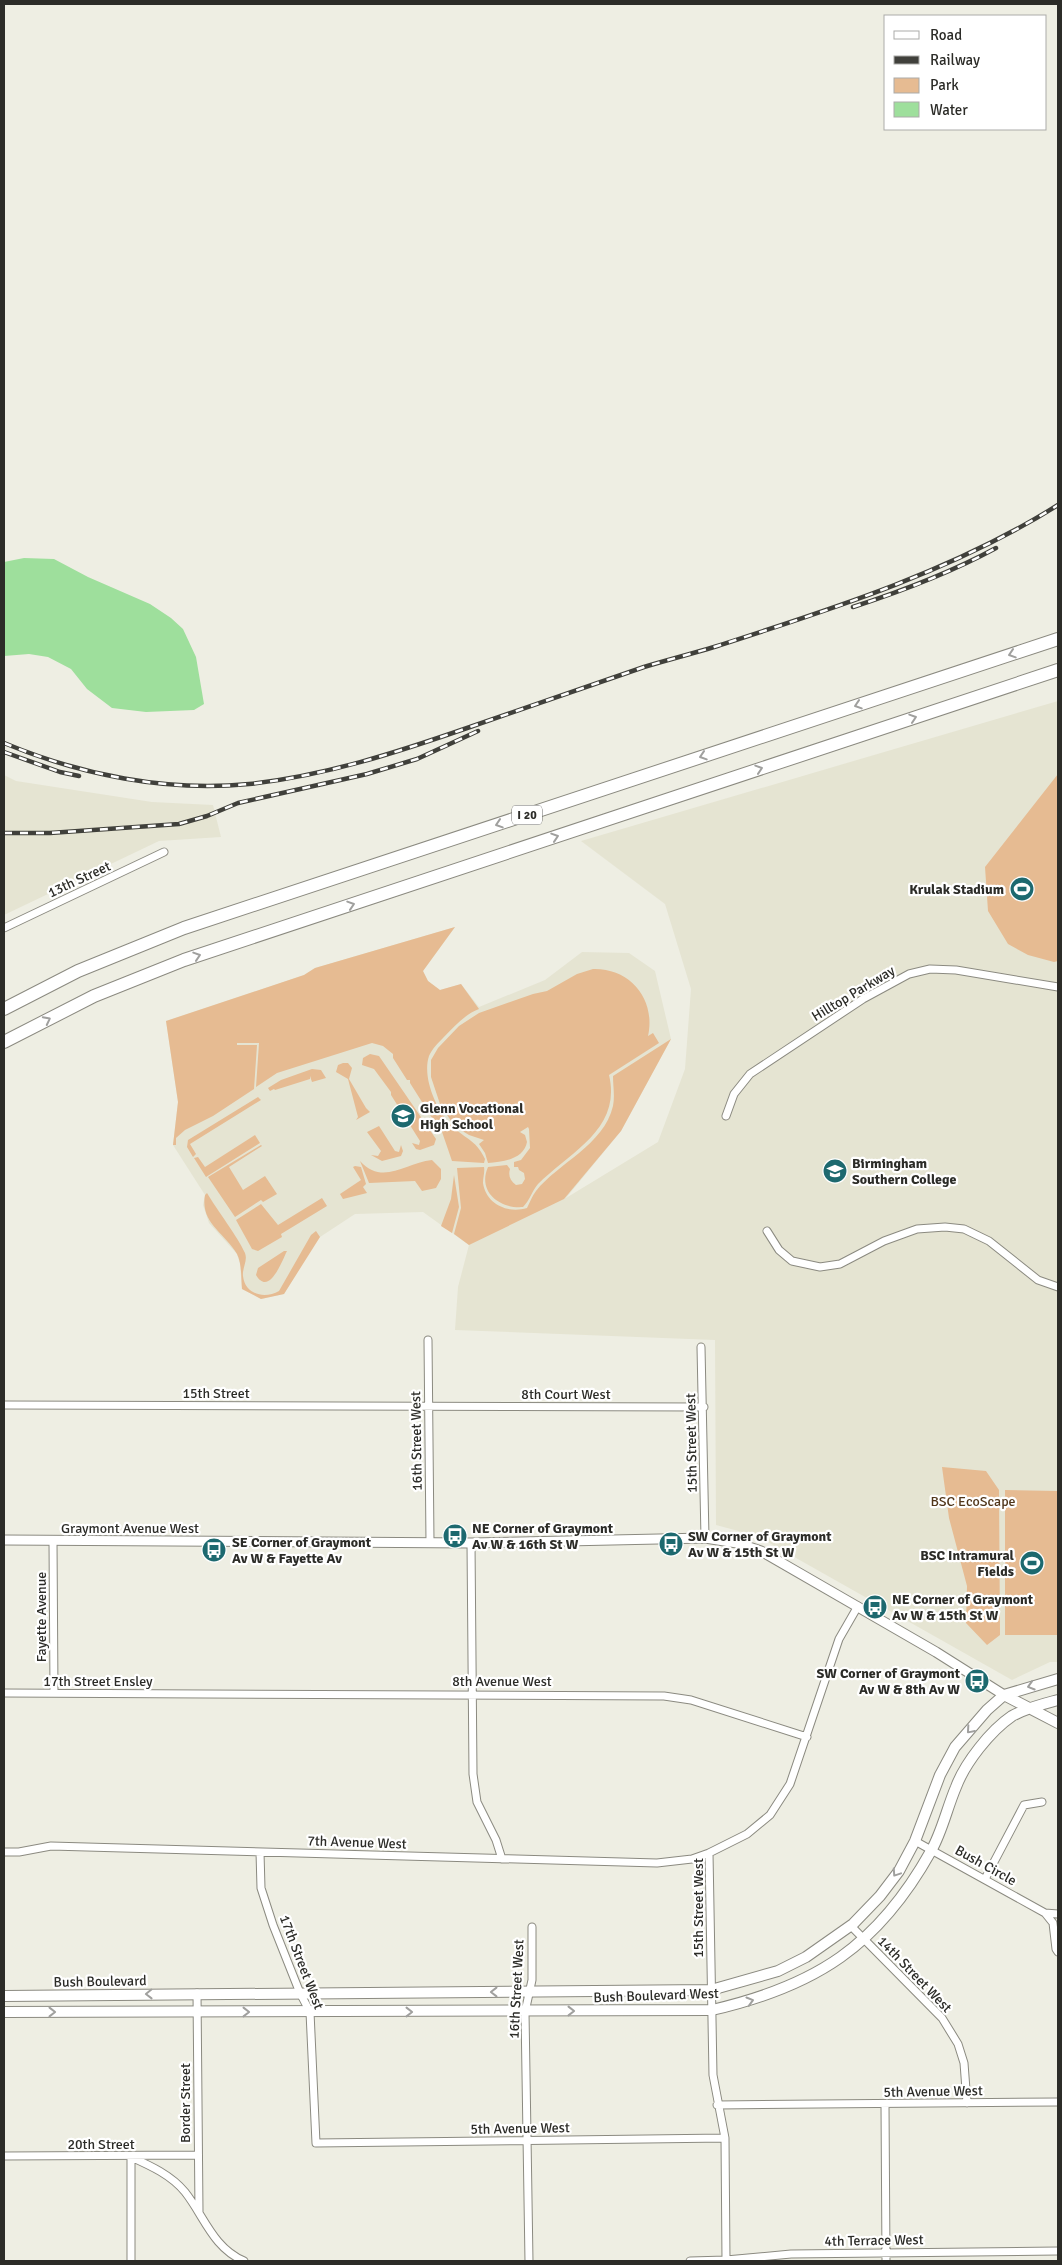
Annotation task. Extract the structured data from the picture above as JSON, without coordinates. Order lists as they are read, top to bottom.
{
  "streets": {
    "highway": ["I 20"],
    "main road": ["Graymont Avenue West", "Bush Boulevard", "Bush Boulevard West"],
    "street": [
      "13th Street",
      "Hilltop Parkway",
      "15th Street",
      "8th Court West",
      "16th Street West",
      "15th Street West",
      "Fayette Avenue",
      "17th Street Ensley",
      "8th Avenue West",
      "7th Avenue West",
      "Bush Circle",
      "17th Street West",
      "14th Street West",
      "5th Avenue West",
      "Border Street",
      "20th Street",
      "4th Terrace West"
    ]
  },
  "crossings": [
    ["15th Street", "8th Court West"],
    ["15th Street", "16th Street West"],
    ["8th Court West", "16th Street West"],
    ["8th Court West", "15th Street West"],
    ["16th Street West", "Graymont Avenue West"],
    ["16th Street West", "Bush Boulevard West"],
    ["16th Street West", "5th Avenue West"],
    ["15th Street West", "Graymont Avenue West"],
    ["15th Street West", "8th Avenue West"],
    ["15th Street West", "7th Avenue West"],
    ["15th Street West", "Bush Boulevard West"],
    ["15th Street West", "5th Avenue West"],
    ["15th Street West", "4th Terrace West"],
    ["Graymont Avenue West", "Fayette Avenue"],
    ["Graymont Avenue West", "Bush Boulevard West"],
    ["Fayette Avenue", "17th Street Ensley"],
    ["17th Street Ensley", "8th Avenue West"],
    ["7th Avenue West", "17th Street West"],
    ["Bush Circle", "Bush Boulevard West"],
    ["17th Street West", "Bush Boulevard West"],
    ["17th Street West", "5th Avenue West"],
    ["14th Street West", "Bush Boulevard West"],
    ["14th Street West", "5th Avenue West"],
    ["Bush Boulevard", "Bush Boulevard West"],
    ["Bush Boulevard", "Border Street"],
    ["Bush Boulevard West", "Border Street"],
    ["Border Street", "20th Street"]
  ],
  "parks": ["BSC EcoScape"],
  "places": {
    "sports": ["Krulak Stadium", "BSC Intramural Fields"],
    "school or university": ["Glenn Vocational High School", "Birmingham Southern College"],
    "bus stop": [
      "NE Corner of Graymont Av W & 16th St W",
      "SW Corner of Graymont Av W & 15th St W",
      "SE Corner of Graymont Av W & Fayette Av",
      "NE Corner of Graymont Av W & 15th St W",
      "SW Corner of Graymont Av W & 8th Av W"
    ]
  },
  "legend": [
    "Road",
    "Railway",
    "Park",
    "Water"
  ]
}
